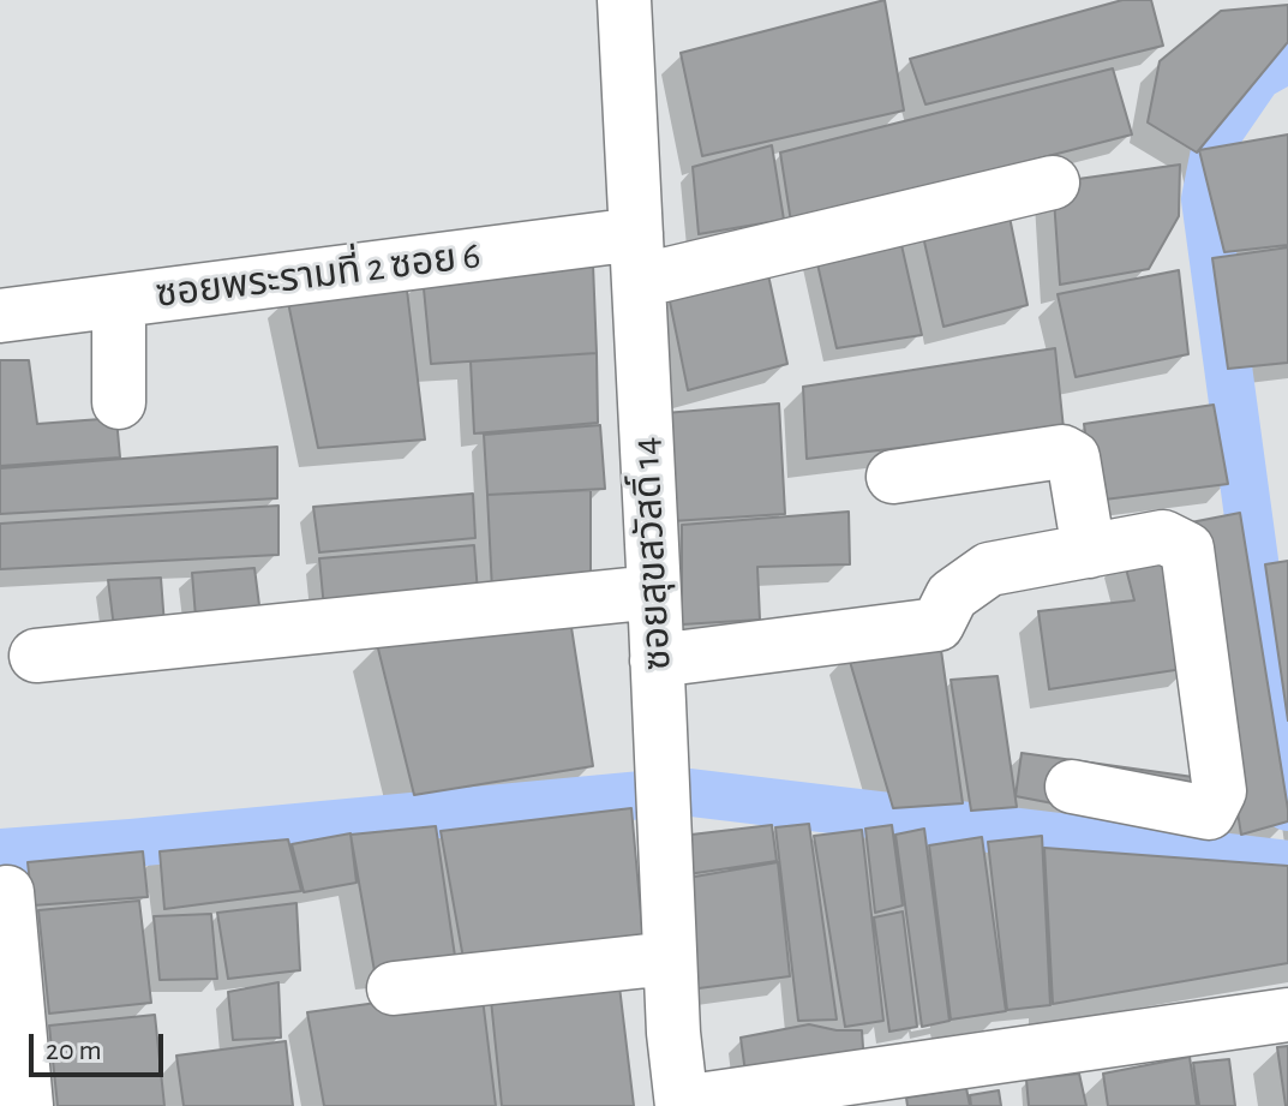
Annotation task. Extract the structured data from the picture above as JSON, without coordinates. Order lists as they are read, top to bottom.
{
  "streets": {
    "street": ["ซอยพระรามที่ 2 ซอย 6", "ซอยสุขสวัสดิ์ 14"]
  },
  "crossings": [
    ["ซอยพระรามที่ 2 ซอย 6", "ซอยสุขสวัสดิ์ 14"]
  ],
  "scale_bar": "20 m"
}
